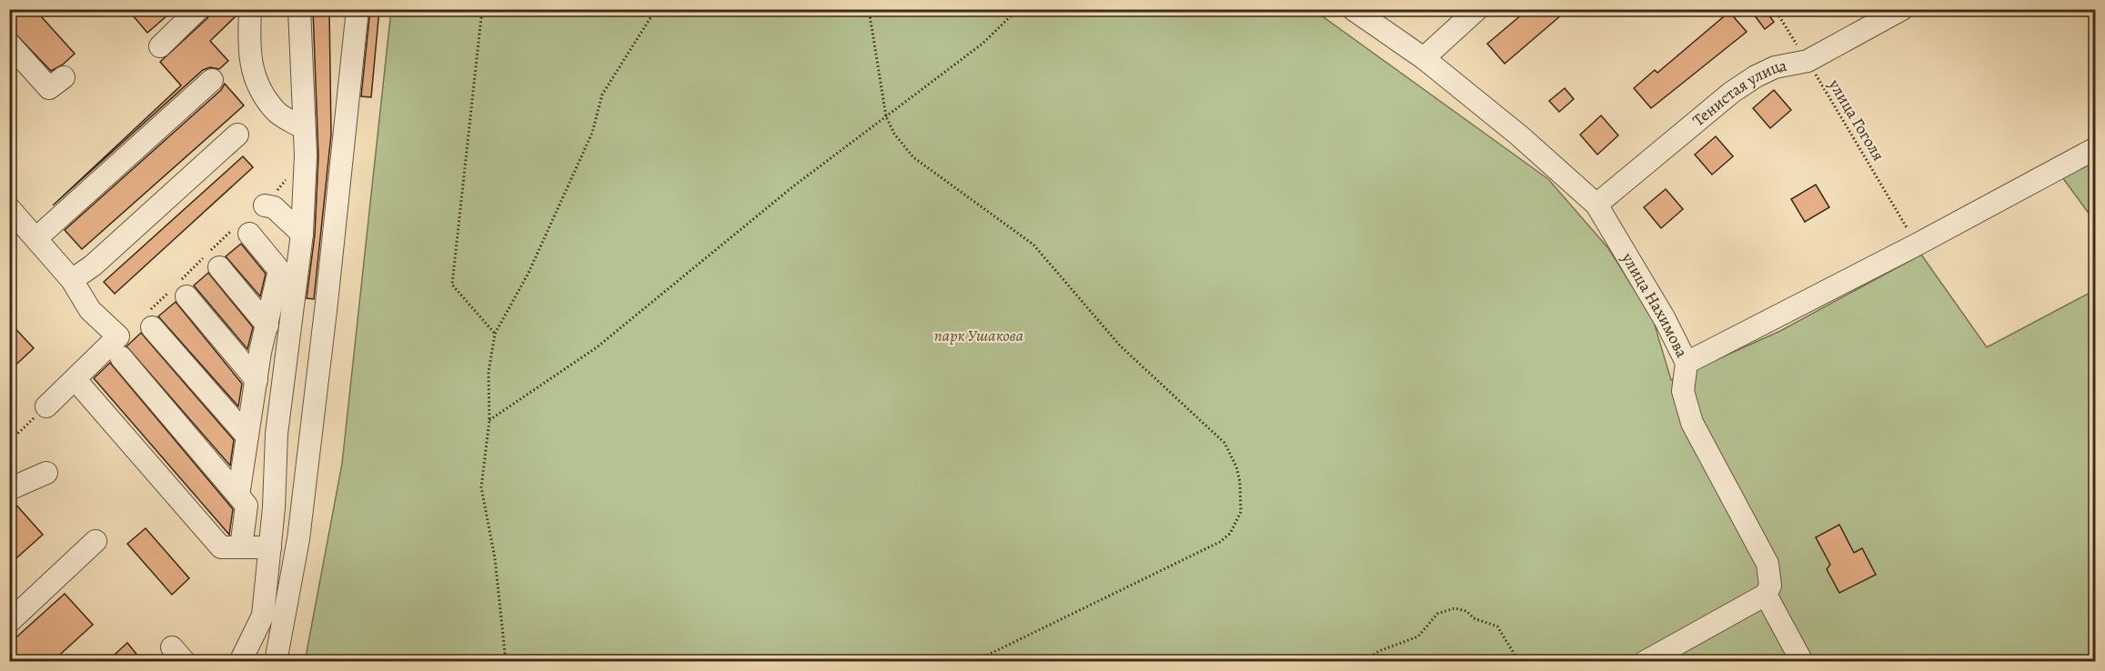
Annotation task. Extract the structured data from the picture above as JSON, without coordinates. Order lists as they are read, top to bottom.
{
  "streets": {
    "street": ["Тенистая улица", "улица Нахимова"],
    "path": ["улица Гоголя"]
  },
  "crossings": [
    ["Тенистая улица", "улица Гоголя"],
    ["Тенистая улица", "улица Нахимова"],
    ["улица Гоголя", "улица Нахимова"]
  ],
  "parks": ["парк Ушакова"]
}
